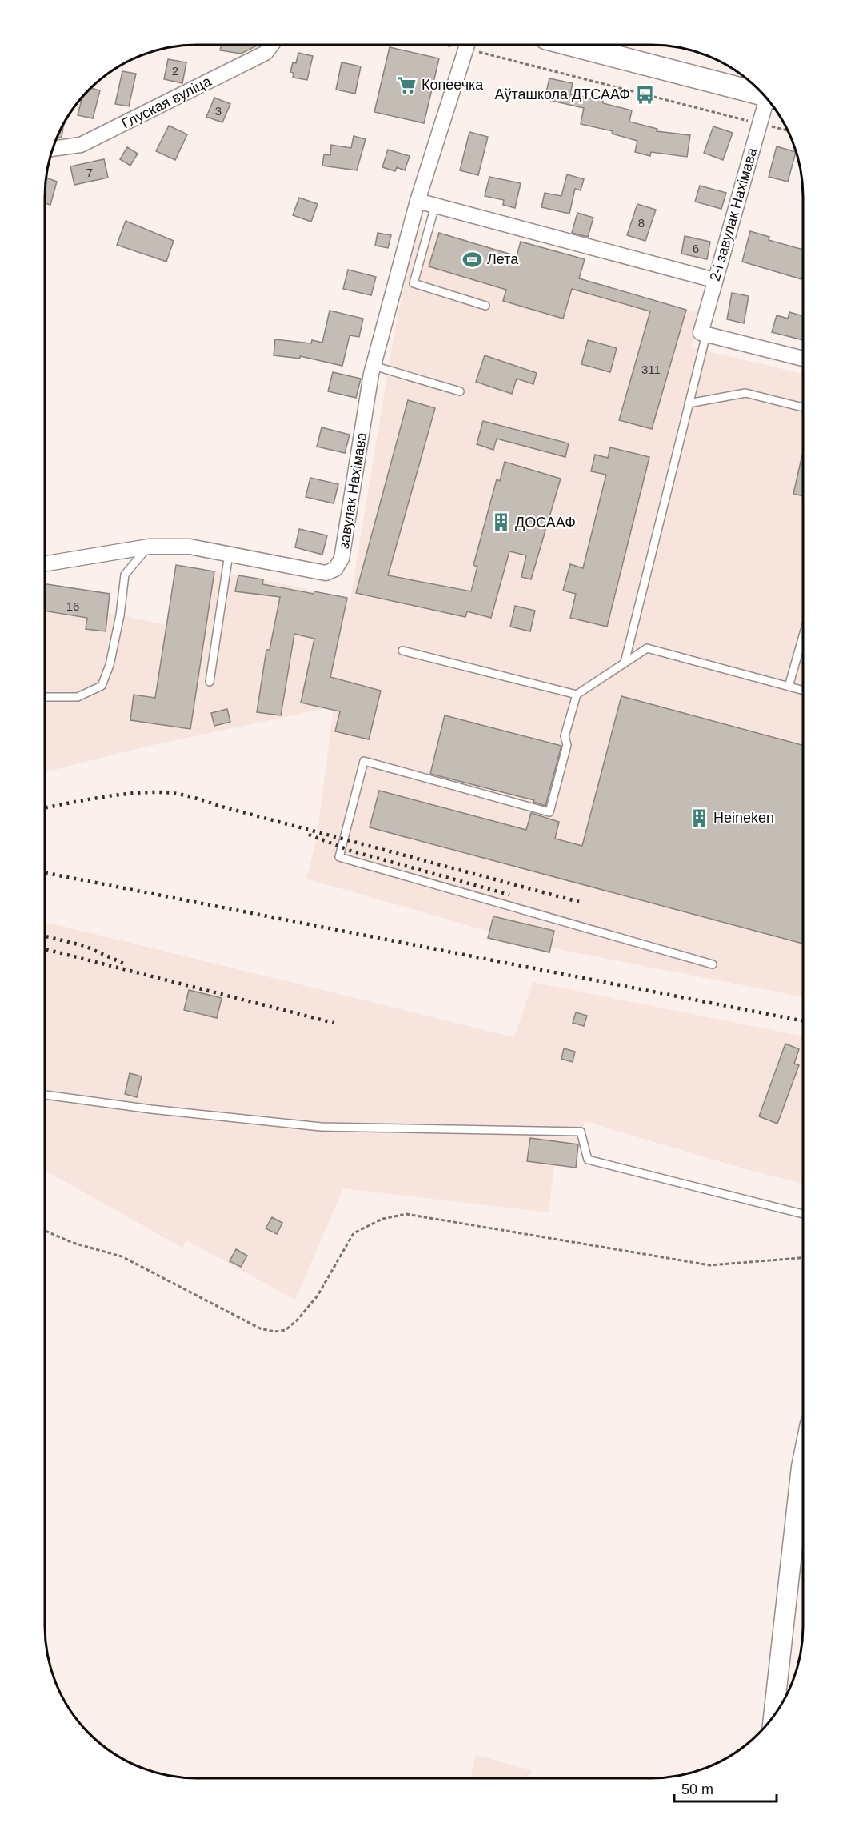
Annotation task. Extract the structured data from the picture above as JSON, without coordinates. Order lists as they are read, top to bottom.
{
  "streets": {
    "street": ["Глуская вуліца", "2-і завулак Нахімава", "завулак Нахімава"]
  },
  "places": {
    "supermarket": ["Копеечка"],
    "bus stop": ["Аўташкола ДТСААФ"],
    "sports": ["Лета"],
    "building": ["ДОСААФ", "Heineken"]
  },
  "house_numbers": [
    "2",
    "3",
    "7",
    "8",
    "6",
    "311",
    "16"
  ],
  "scale_bar": "50 m"
}
